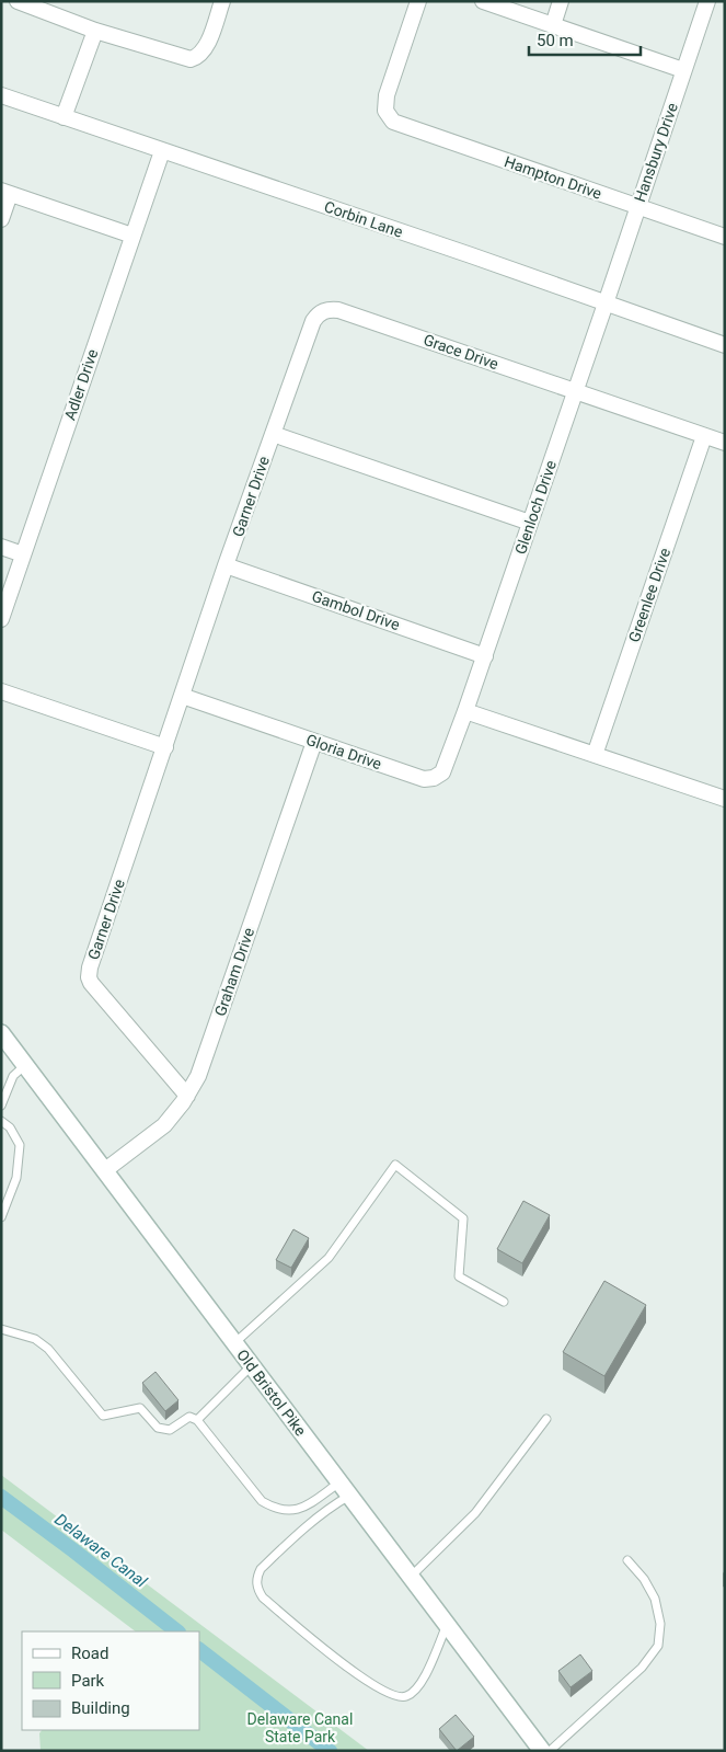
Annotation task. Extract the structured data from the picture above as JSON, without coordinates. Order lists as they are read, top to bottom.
{
  "streets": {
    "main road": ["Old Bristol Pike"],
    "street": [
      "Hansbury Drive",
      "Hampton Drive",
      "Corbin Lane",
      "Grace Drive",
      "Adler Drive",
      "Garner Drive",
      "Glenloch Drive",
      "Greenlee Drive",
      "Gambol Drive",
      "Gloria Drive",
      "Graham Drive"
    ]
  },
  "crossings": [
    ["Hansbury Drive", "Hampton Drive"],
    ["Hansbury Drive", "Corbin Lane"],
    ["Hansbury Drive", "Glenloch Drive"],
    ["Corbin Lane", "Adler Drive"],
    ["Corbin Lane", "Glenloch Drive"],
    ["Grace Drive", "Garner Drive"],
    ["Grace Drive", "Glenloch Drive"],
    ["Grace Drive", "Greenlee Drive"],
    ["Garner Drive", "Gambol Drive"],
    ["Garner Drive", "Gloria Drive"],
    ["Garner Drive", "Graham Drive"],
    ["Glenloch Drive", "Gambol Drive"],
    ["Glenloch Drive", "Gloria Drive"],
    ["Gloria Drive", "Graham Drive"],
    ["Graham Drive", "Old Bristol Pike"]
  ],
  "water": ["Delaware Canal"],
  "parks": ["Delaware Canal State Park"],
  "legend": ["Road", "Park", "Building"],
  "scale_bar": "50 m"
}
